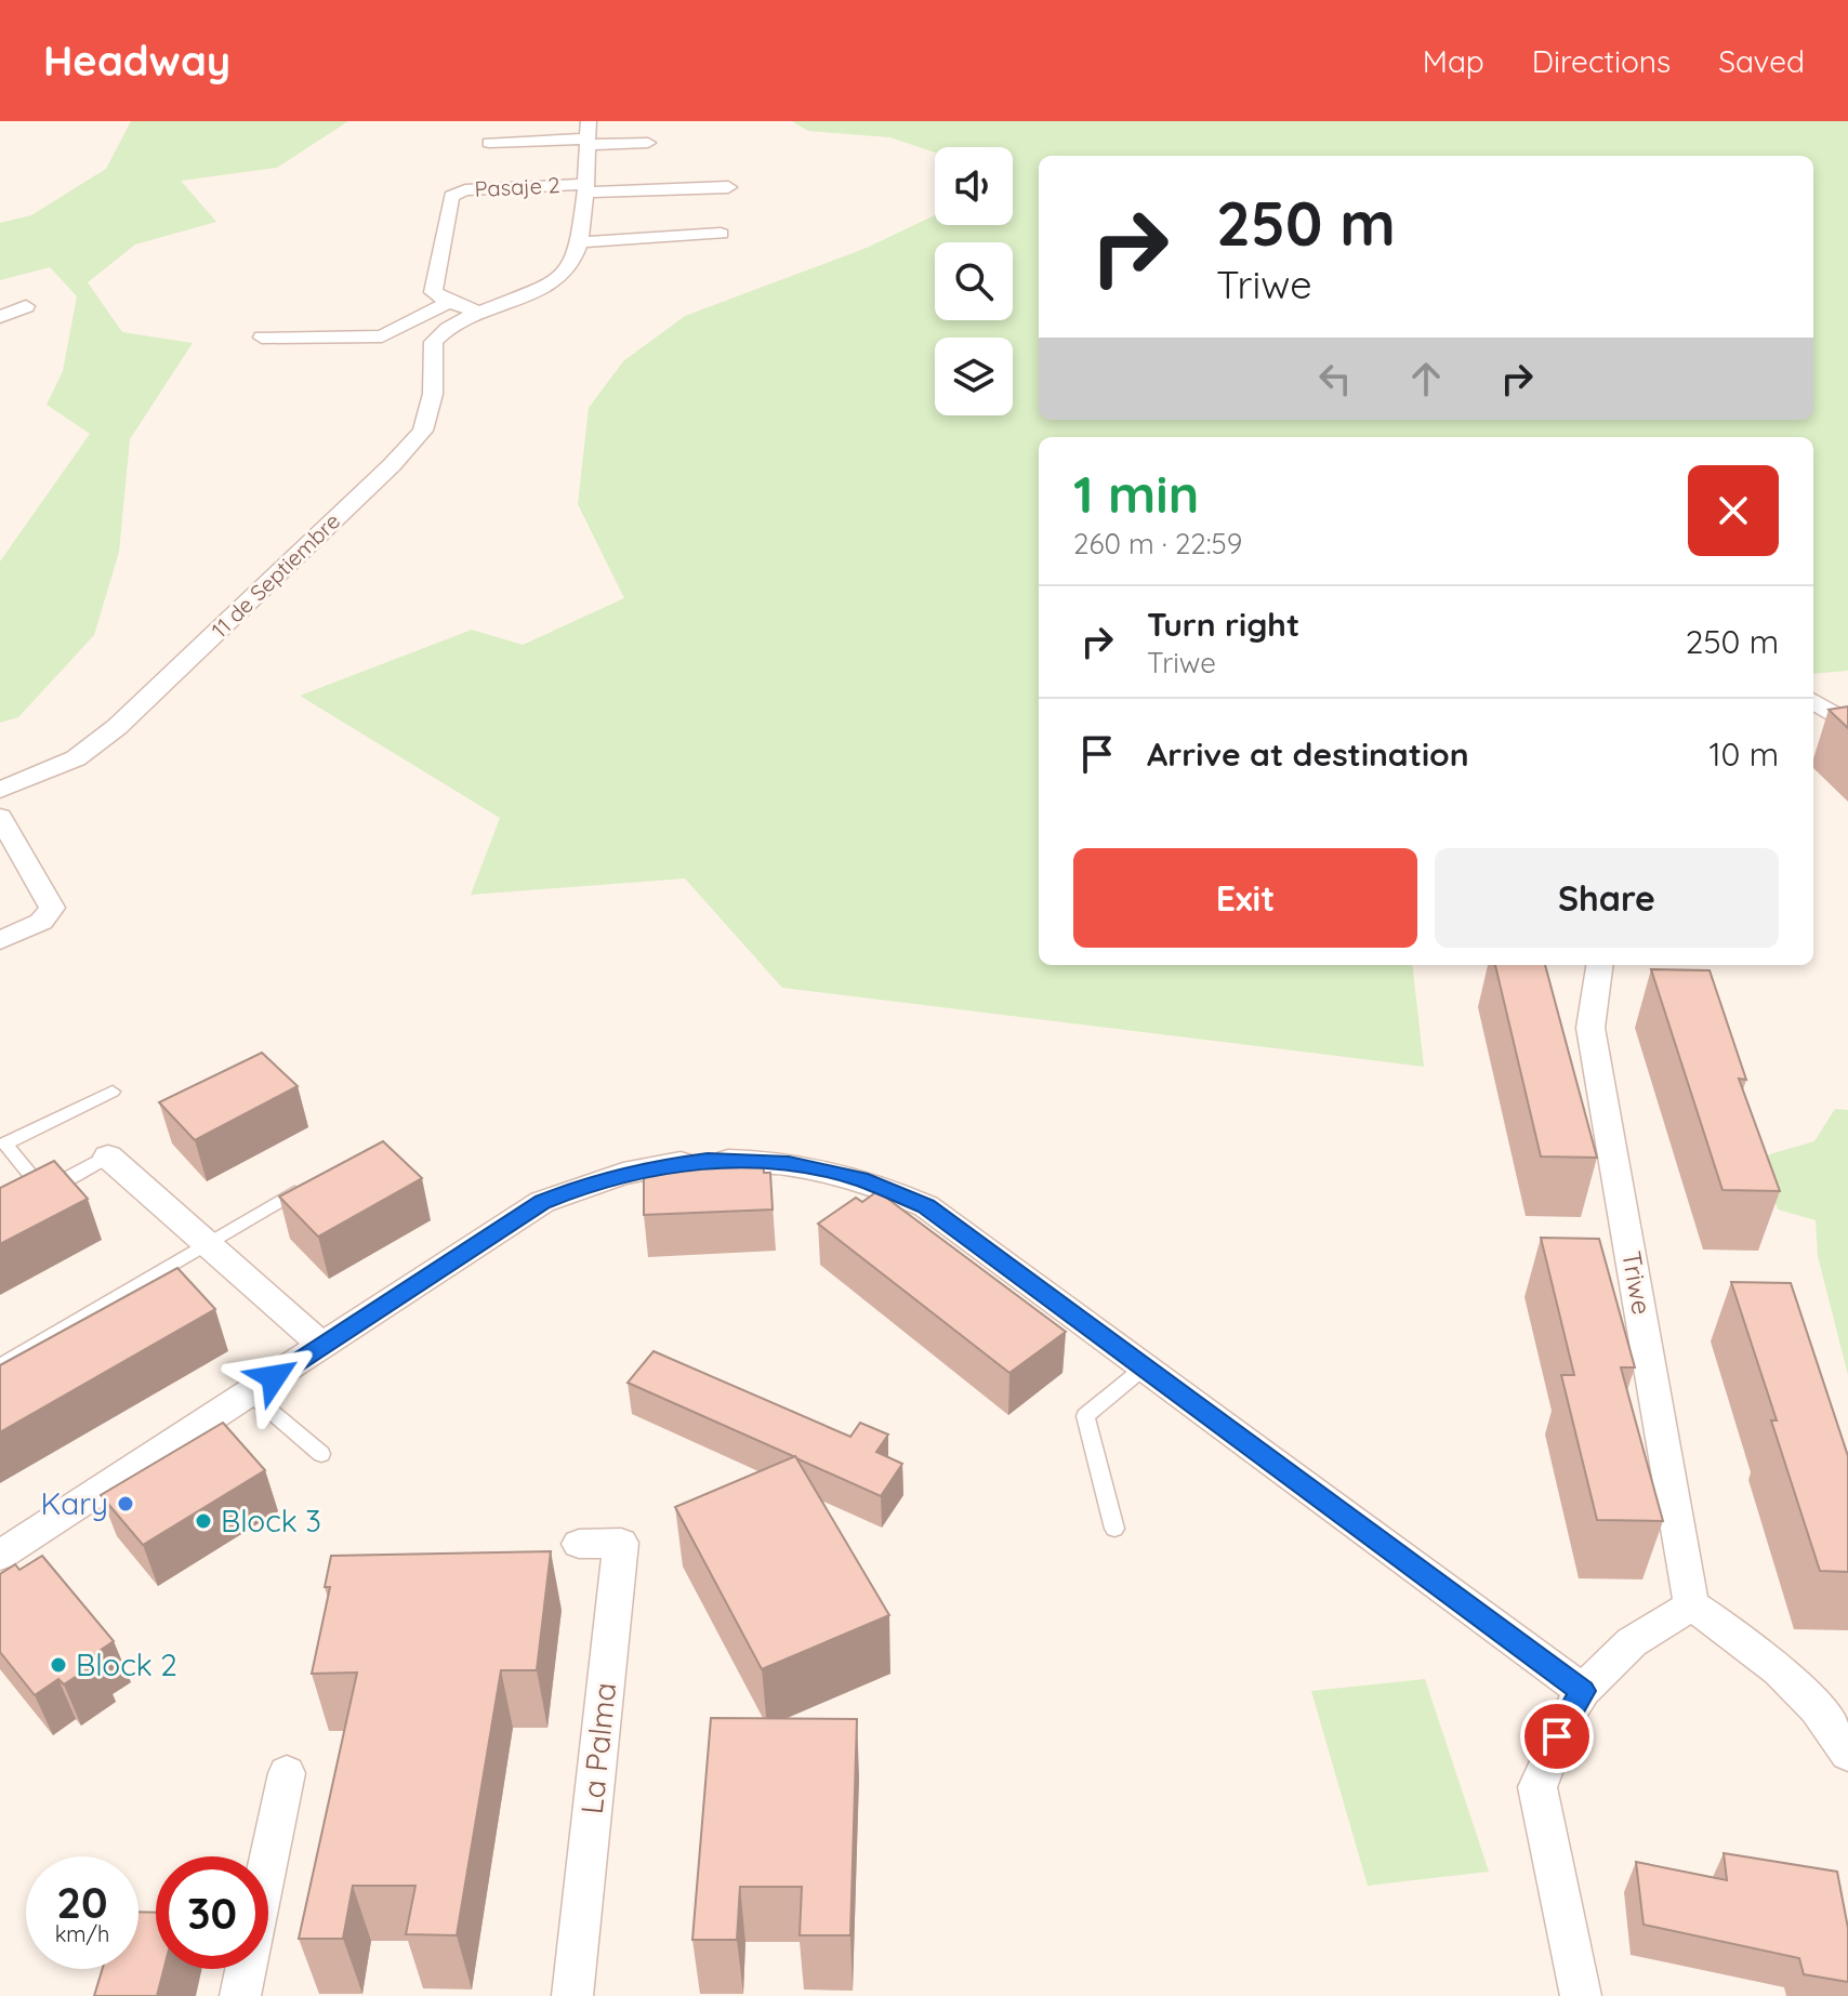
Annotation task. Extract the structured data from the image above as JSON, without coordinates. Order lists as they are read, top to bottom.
{
  "streets": {
    "street": [
      "Pasaje 2",
      "11 de Septiembre",
      "Triwe",
      "La Palma"
    ]
  },
  "places": ["Kary", "Block 3", "Block 2"],
  "page": {
    "header": "Headway",
    "nav": ["Map", "Directions", "Saved"],
    "turn": ["250 m", "Triwe"],
    "heading": ["1 min", "260 m · 22:59"],
    "list": [
      {
        "name": "Turn right",
        "note": "Triwe",
        "value": "250 m"
      },
      {
        "name": "Arrive at destination",
        "value": "10 m"
      }
    ],
    "buttons": ["Exit", "Share"],
    "speed": "20 km/h",
    "limit": "30"
  }
}
